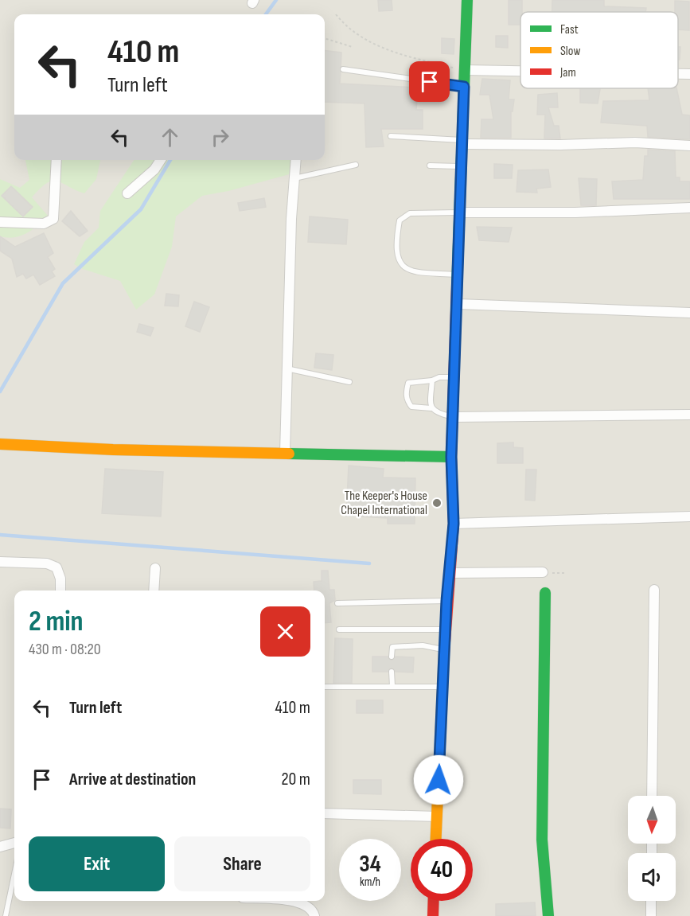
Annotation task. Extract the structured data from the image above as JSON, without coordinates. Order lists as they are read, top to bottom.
{
  "places": ["The Keeper's House Chapel International"],
  "legend": ["Fast", "Slow", "Jam"],
  "north": "bottom",
  "page": {
    "turn": ["410 m", "Turn left"],
    "heading": ["2 min", "430 m · 08:20"],
    "list": [
      {
        "name": "Turn left",
        "value": "410 m"
      },
      {
        "name": "Arrive at destination",
        "value": "20 m"
      }
    ],
    "buttons": ["Exit", "Share"],
    "speed": "34 km/h",
    "limit": "40"
  }
}
